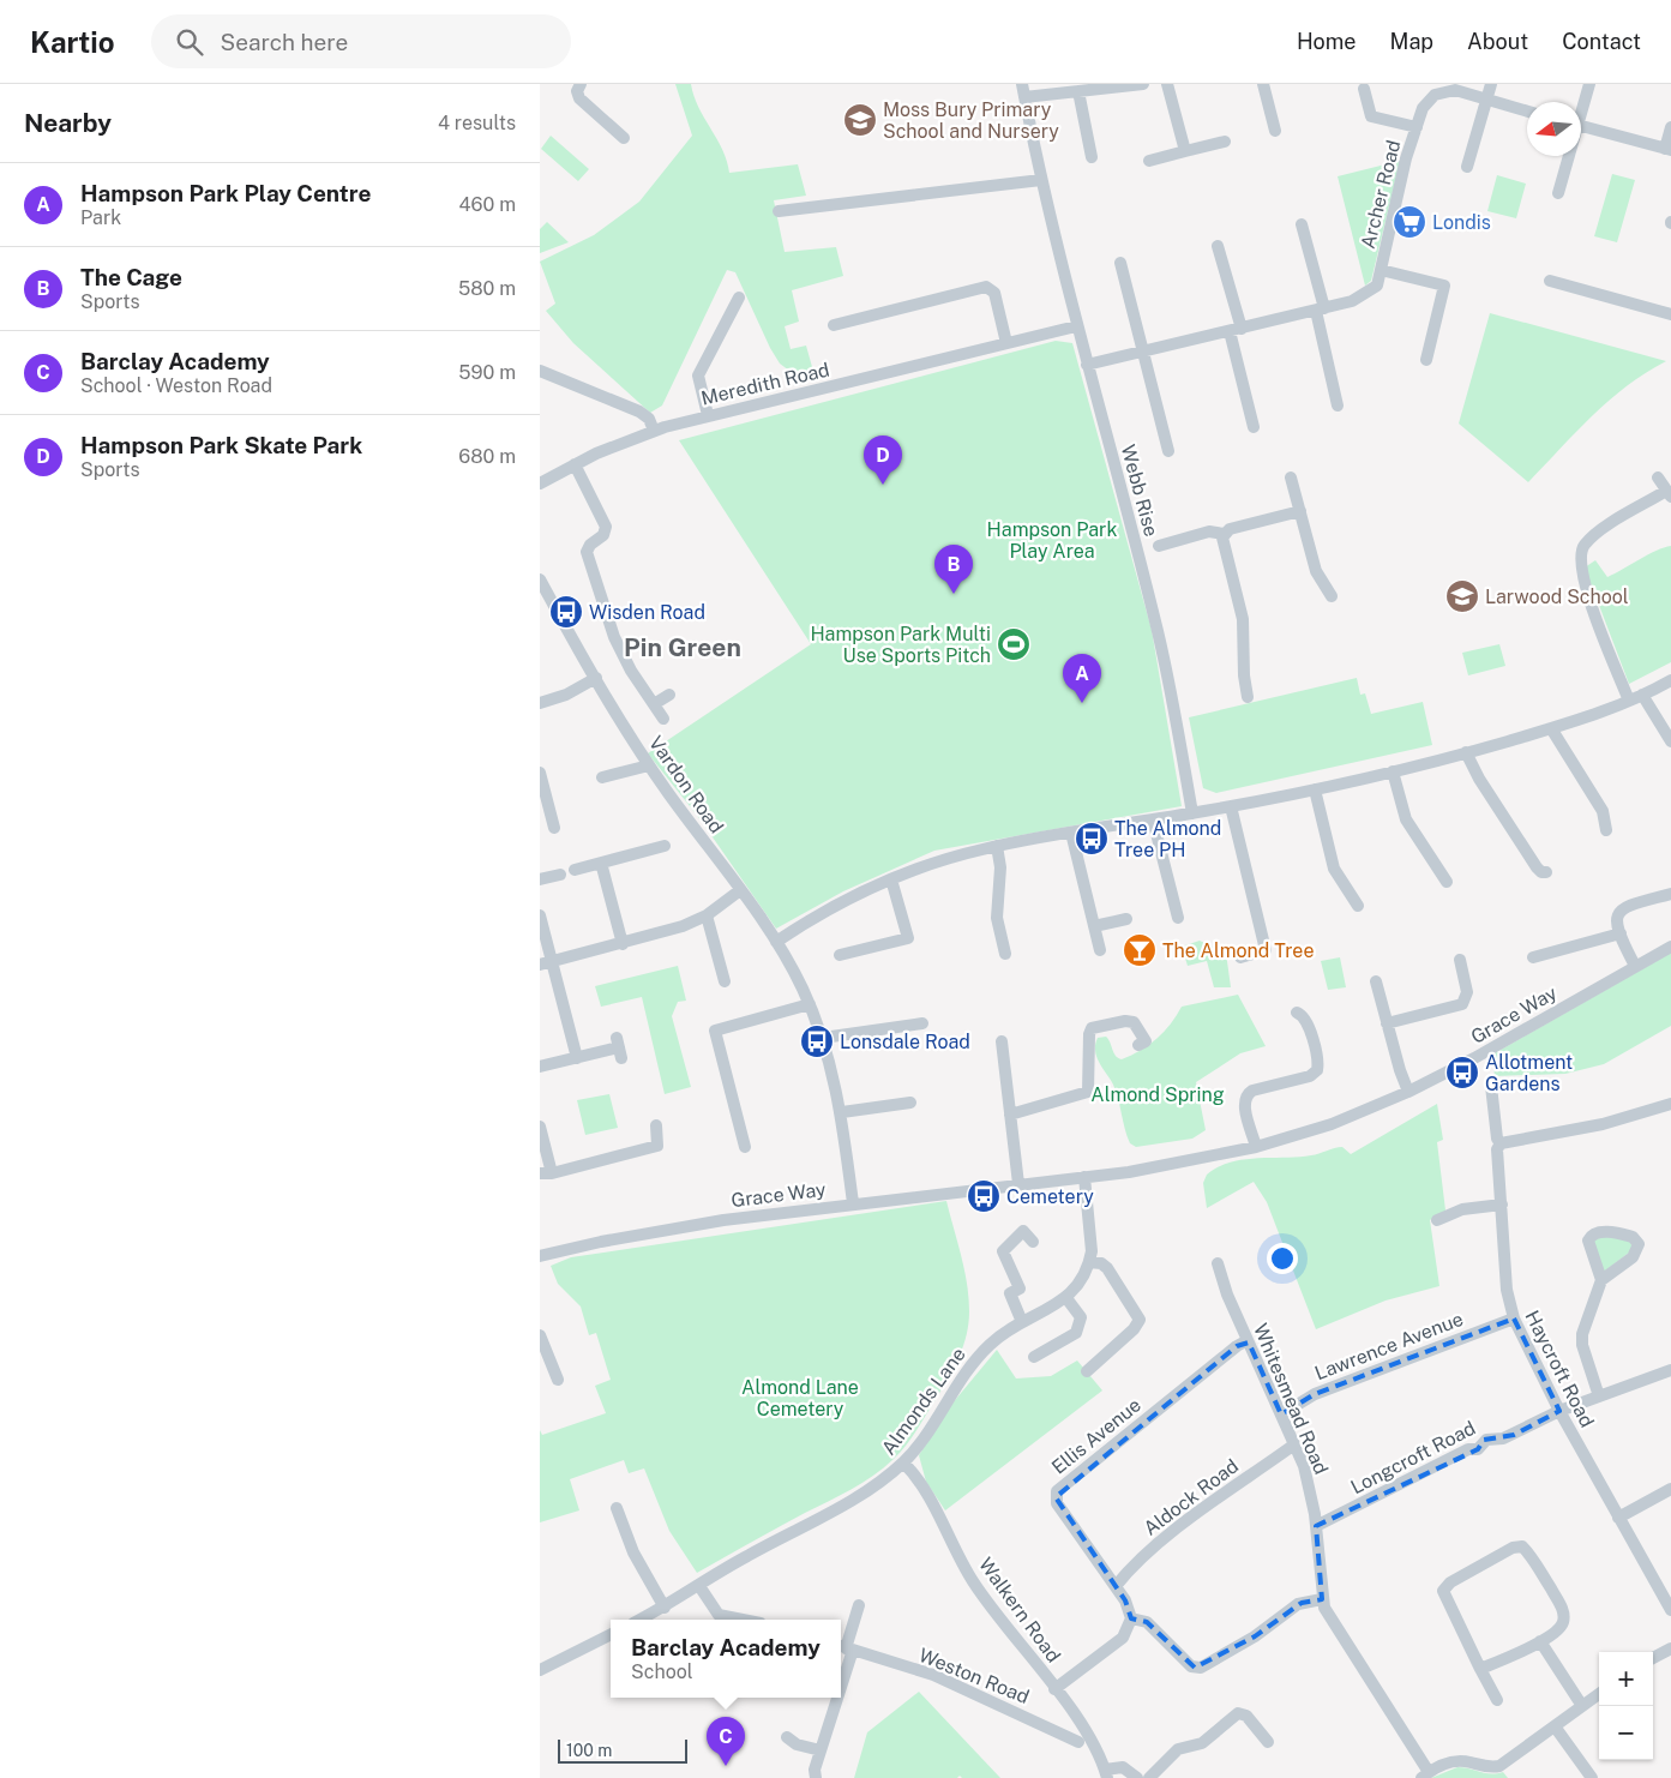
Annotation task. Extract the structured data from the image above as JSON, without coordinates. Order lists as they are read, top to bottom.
{
  "streets": {
    "street": [
      "Archer Road",
      "Meredith Road",
      "Webb Rise",
      "Vardon Road",
      "Grace Way",
      "Lawrence Avenue",
      "Haycroft Road",
      "Whitesmead Road",
      "Almonds Lane",
      "Ellis Avenue",
      "Longcroft Road",
      "Aldock Road",
      "Walkern Road",
      "Weston Road"
    ]
  },
  "crossings": [
    ["Archer Road", "Webb Rise"],
    ["Meredith Road", "Webb Rise"],
    ["Vardon Road", "Grace Way"],
    ["Grace Way", "Almonds Lane"],
    ["Lawrence Avenue", "Haycroft Road"],
    ["Lawrence Avenue", "Whitesmead Road"],
    ["Haycroft Road", "Longcroft Road"],
    ["Whitesmead Road", "Ellis Avenue"],
    ["Whitesmead Road", "Longcroft Road"],
    ["Whitesmead Road", "Aldock Road"],
    ["Almonds Lane", "Walkern Road"],
    ["Ellis Avenue", "Aldock Road"]
  ],
  "districts": ["Pin Green"],
  "parks": ["Hampson Park Play Area", "Almond Spring", "Almond Lane Cemetery"],
  "places": {
    "school or university": ["Moss Bury Primary School and Nursery", "Larwood School"],
    "supermarket": ["Londis"],
    "bus stop": [
      "Wisden Road",
      "The Almond Tree PH",
      "Lonsdale Road",
      "Allotment Gardens",
      "Cemetery"
    ],
    "sports": ["Hampson Park Multi Use Sports Pitch"],
    "bar": ["The Almond Tree"]
  },
  "scale_bar": "100 m",
  "north": "left",
  "page": {
    "header": "Kartio",
    "search": "Search here",
    "nav": [
      "Home",
      "Map",
      "About",
      "Contact"
    ],
    "heading": ["Nearby", "4 results"],
    "list": [
      {
        "mark": "A",
        "name": "Hampson Park Play Centre",
        "note": "Park",
        "value": "460 m"
      },
      {
        "mark": "B",
        "name": "The Cage",
        "note": "Sports",
        "value": "580 m"
      },
      {
        "mark": "C",
        "name": "Barclay Academy",
        "note": "School · Weston Road",
        "value": "590 m"
      },
      {
        "mark": "D",
        "name": "Hampson Park Skate Park",
        "note": "Sports",
        "value": "680 m"
      }
    ],
    "pins": [
      "D",
      "B",
      "A",
      "C"
    ],
    "popup": ["Barclay Academy", "School"],
    "map_buttons": ["+", "−"],
    "scale": "100 m"
  }
}
